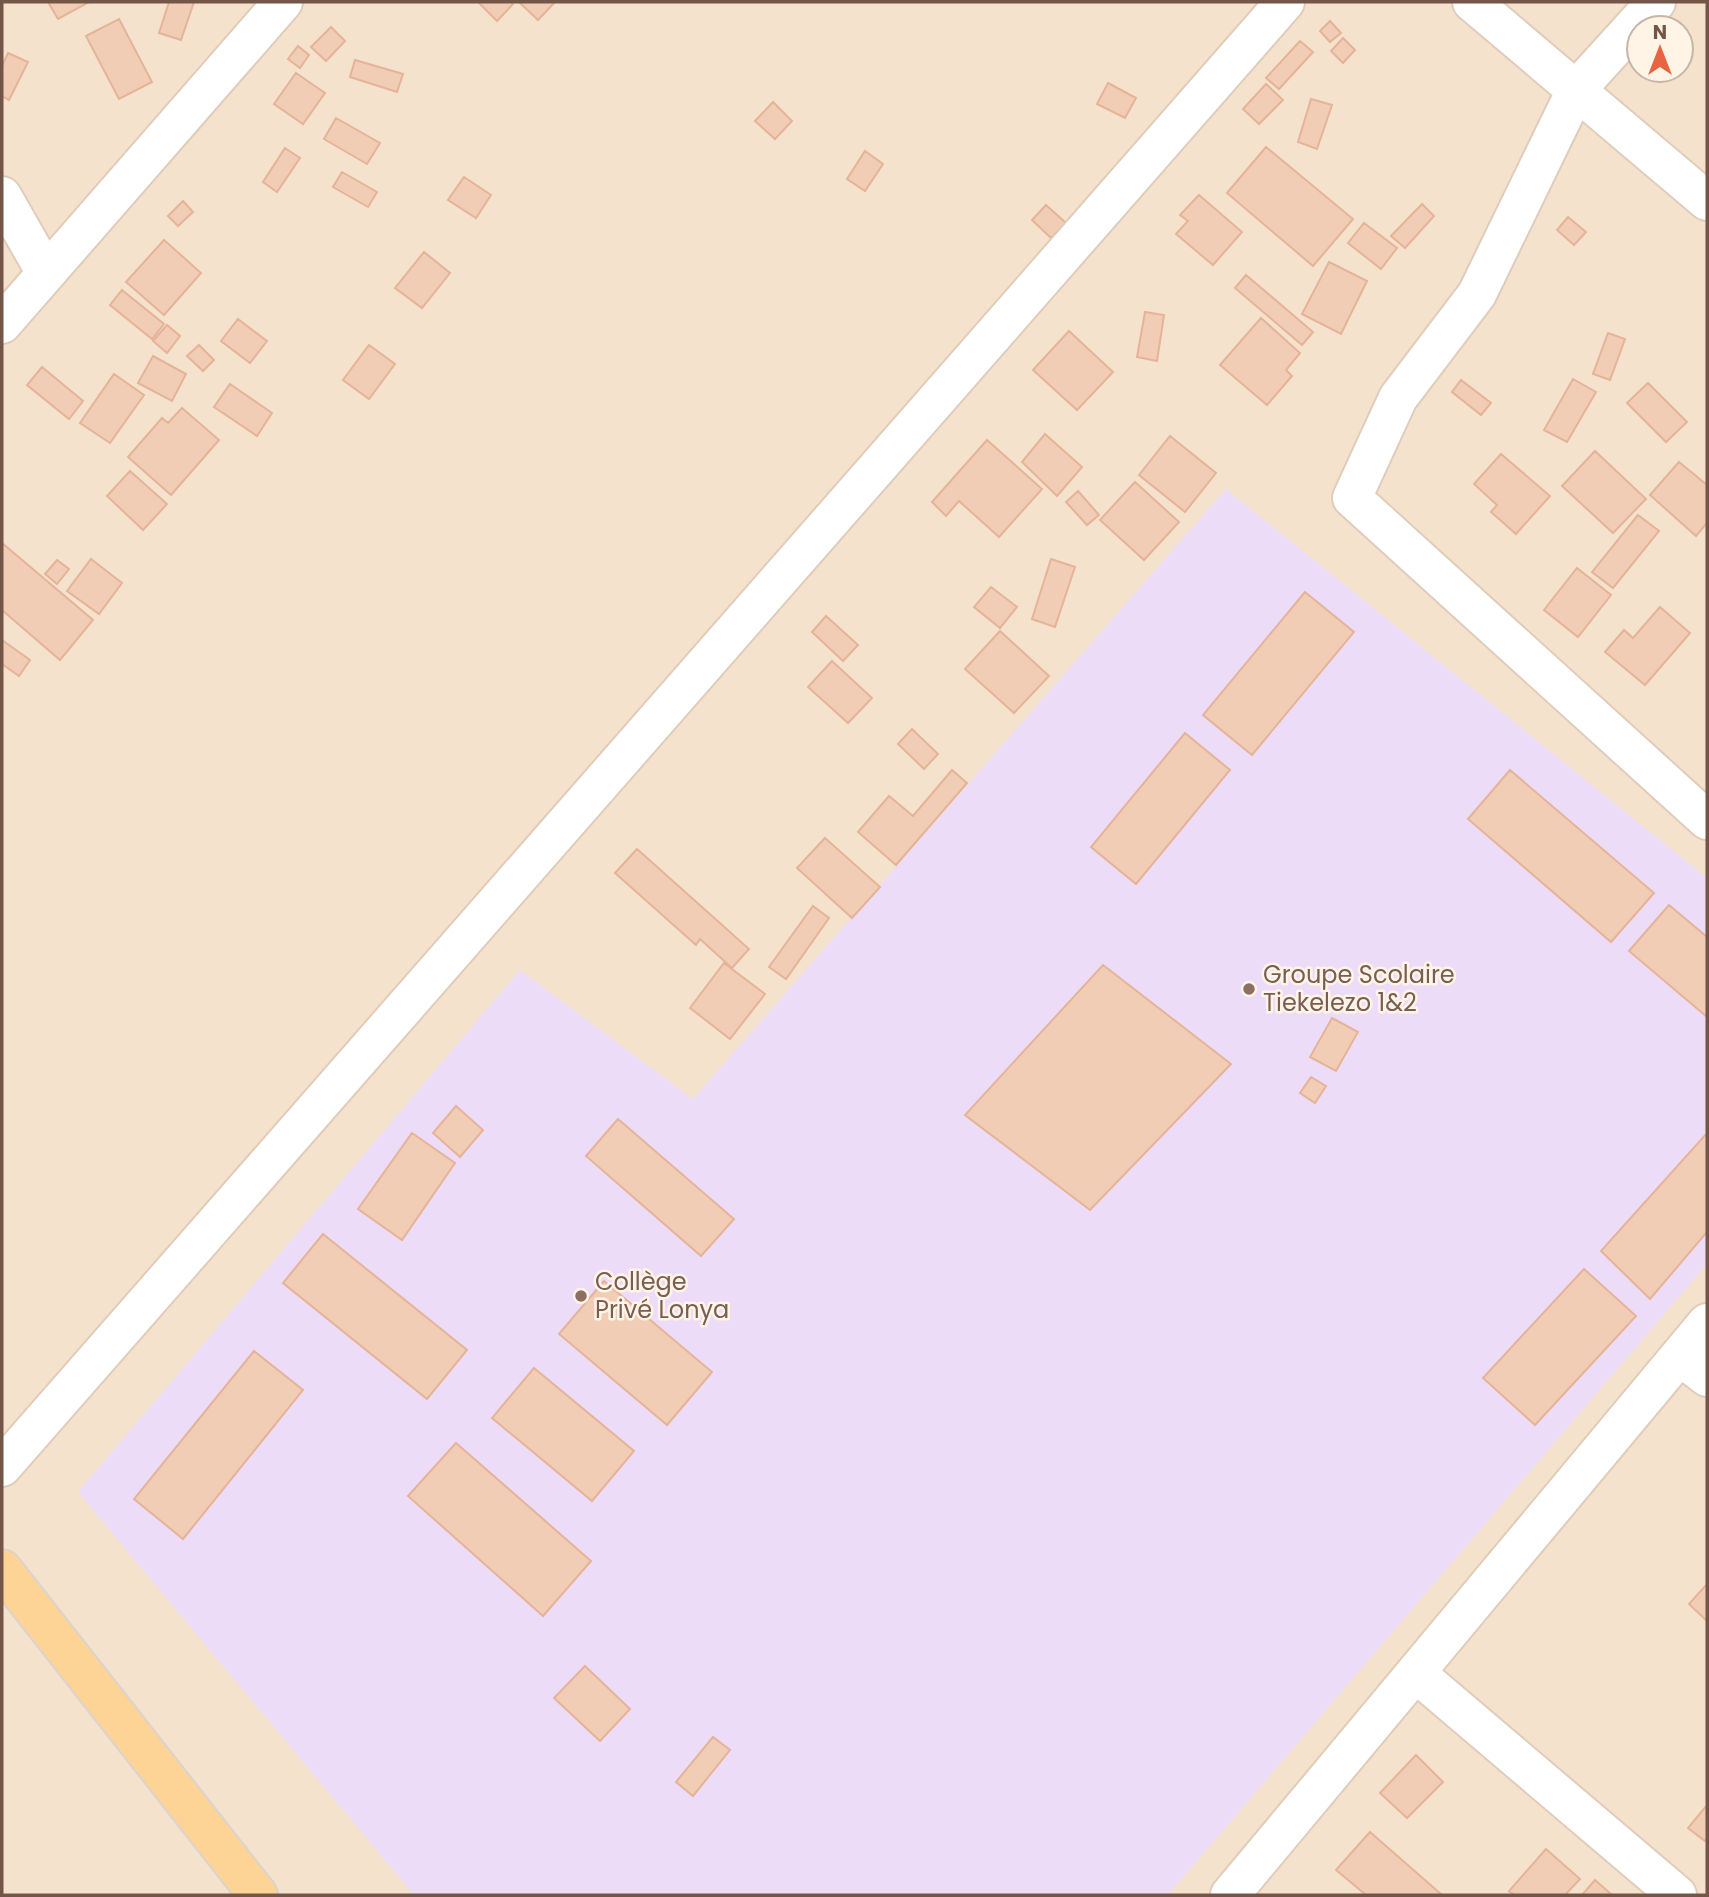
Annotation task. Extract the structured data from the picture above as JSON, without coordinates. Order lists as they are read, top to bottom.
{
  "places": ["Groupe Scolaire Tiekelezo 1&2", "Collège Privé Lonya"],
  "north": "top"
}
